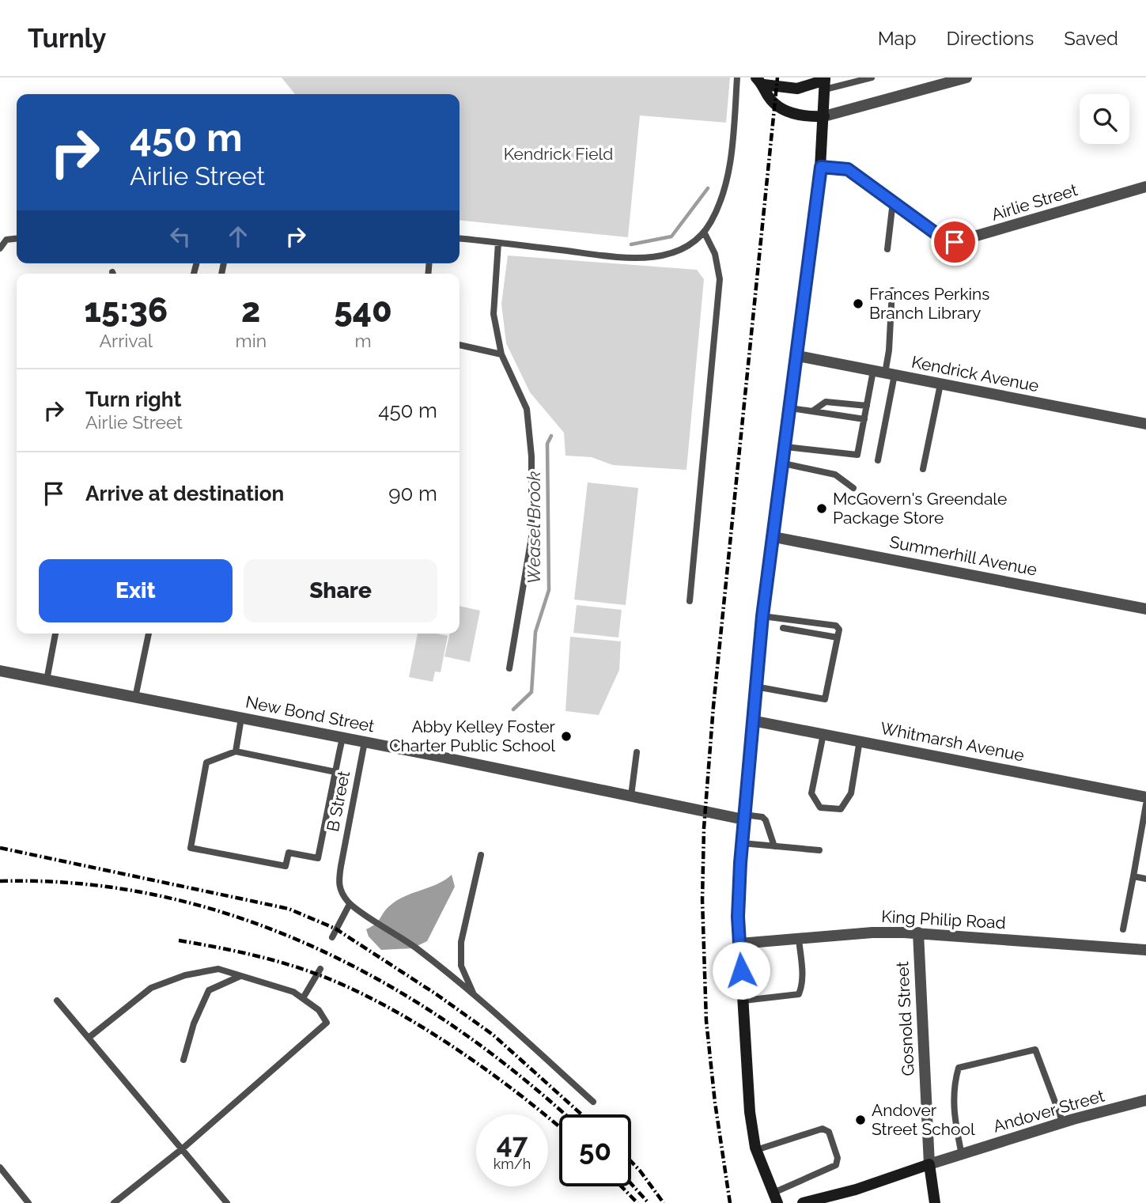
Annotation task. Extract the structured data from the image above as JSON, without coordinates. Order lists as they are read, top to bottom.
{
  "streets": {
    "main road": ["Gosnold Street", "Andover Street"],
    "street": [
      "Airlie Street",
      "Kendrick Avenue",
      "Summerhill Avenue",
      "New Bond Street",
      "Whitmarsh Avenue",
      "King Philip Road"
    ],
    "lane": ["B Street"]
  },
  "crossings": [
    ["New Bond Street", "B Street"],
    ["King Philip Road", "Gosnold Street"],
    ["Gosnold Street", "Andover Street"]
  ],
  "water": ["Weasel Brook"],
  "parks": ["Kendrick Field"],
  "places": [
    "Frances Perkins Branch Library",
    "McGovern's Greendale Package Store",
    "Abby Kelley Foster Charter Public School",
    "Andover Street School"
  ],
  "page": {
    "header": "Turnly",
    "nav": ["Map", "Directions", "Saved"],
    "turn": ["450 m", "Airlie Street"],
    "eta": [
      "15:36",
      "Arrival",
      "2",
      "min",
      "540",
      "m"
    ],
    "list": [
      {
        "name": "Turn right",
        "note": "Airlie Street",
        "value": "450 m"
      },
      {
        "name": "Arrive at destination",
        "value": "90 m"
      }
    ],
    "buttons": ["Exit", "Share"],
    "speed": "47 km/h",
    "limit": "50"
  }
}
